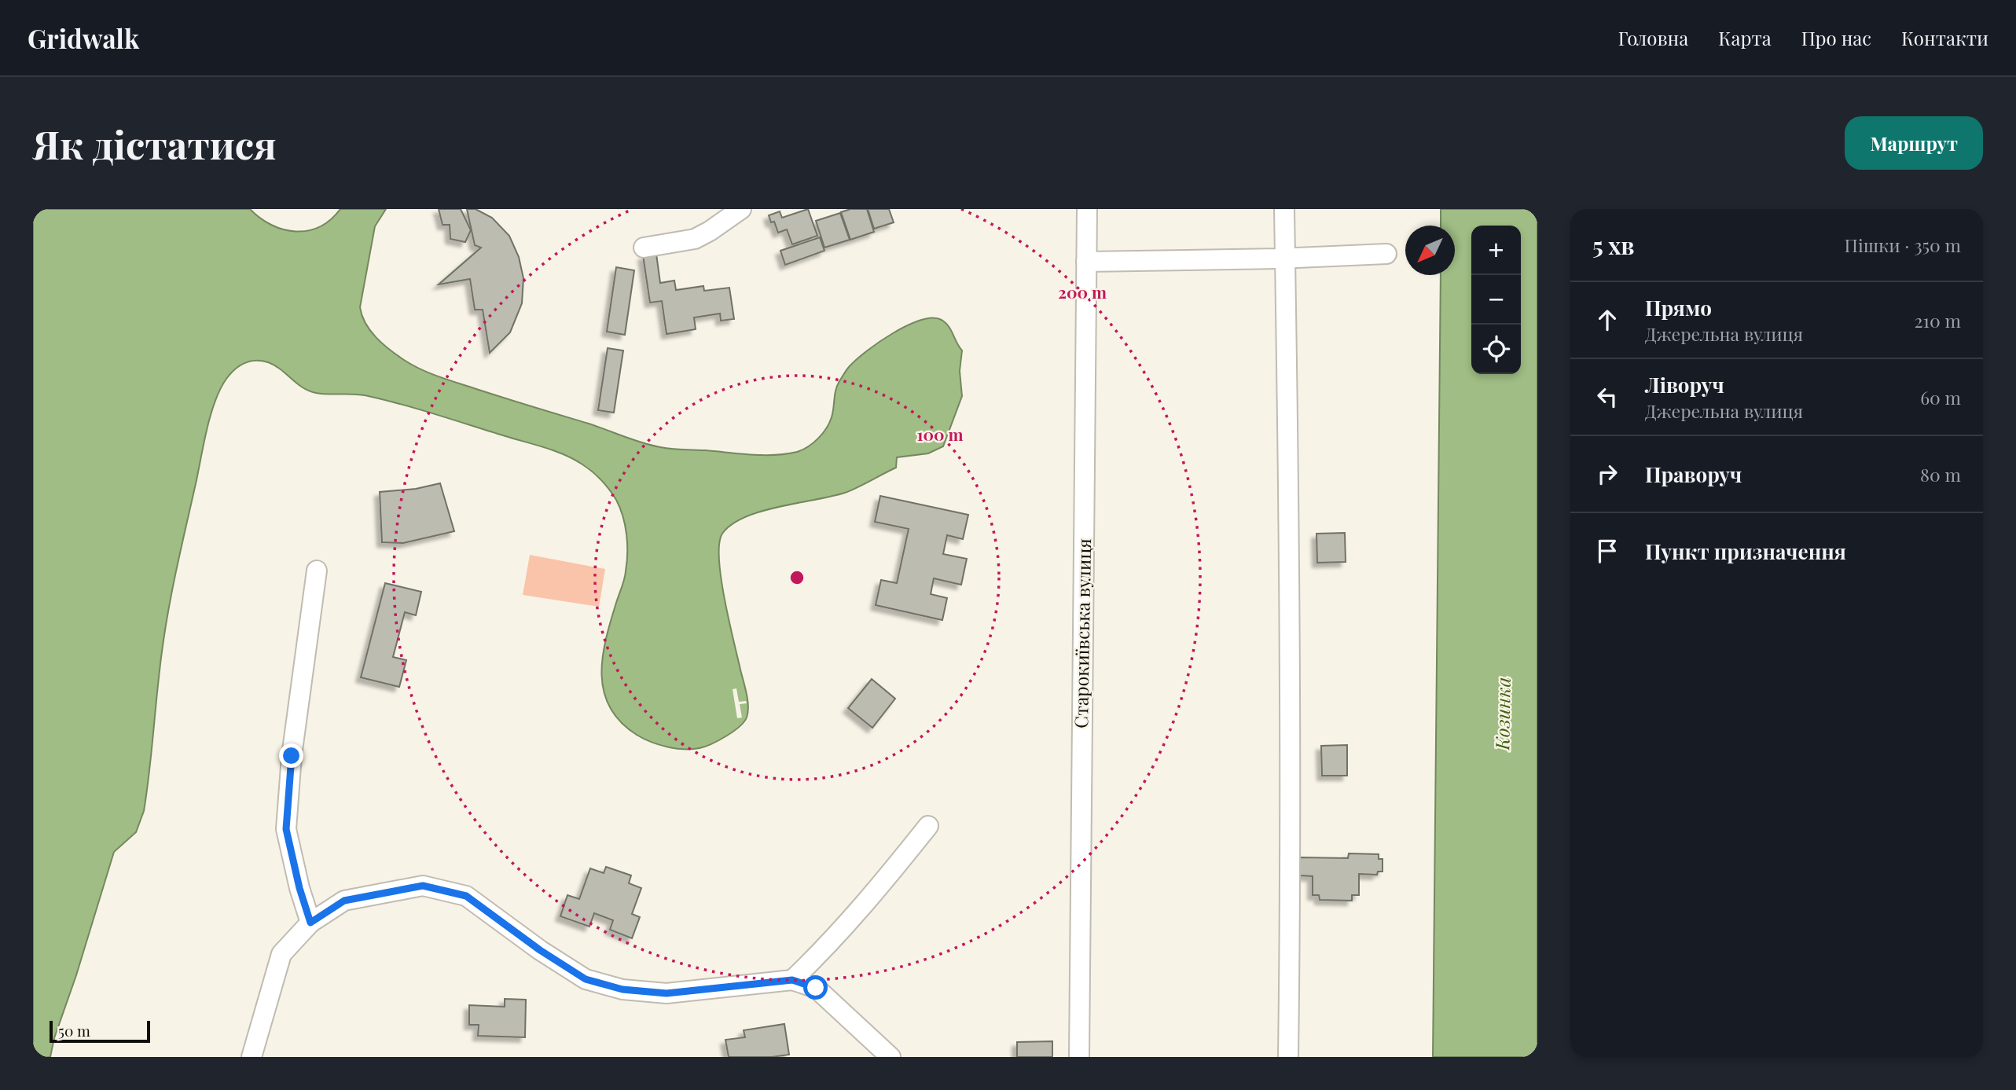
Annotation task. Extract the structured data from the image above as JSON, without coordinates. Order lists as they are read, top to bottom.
{
  "streets": {
    "street": ["Старокиївська вулиця"]
  },
  "water": ["Козинка"],
  "scale_bar": "50 m",
  "north": "bottom left",
  "page": {
    "header": "Gridwalk",
    "nav": [
      "Головна",
      "Карта",
      "Про нас",
      "Контакти"
    ],
    "buttons": "Маршрут",
    "title": "Як дістатися",
    "heading": ["5 хв", "Пішки · 350 m"],
    "map_buttons": ["+", "−"],
    "list": [
      ["Прямо", "Джерельна вулиця", "210 m"],
      ["Ліворуч", "Джерельна вулиця", "60 m"],
      ["Праворуч", "80 m"],
      "Пункт призначення"
    ],
    "scale": "50 m"
  },
  "rings": ["200 m", "100 m"]
}
